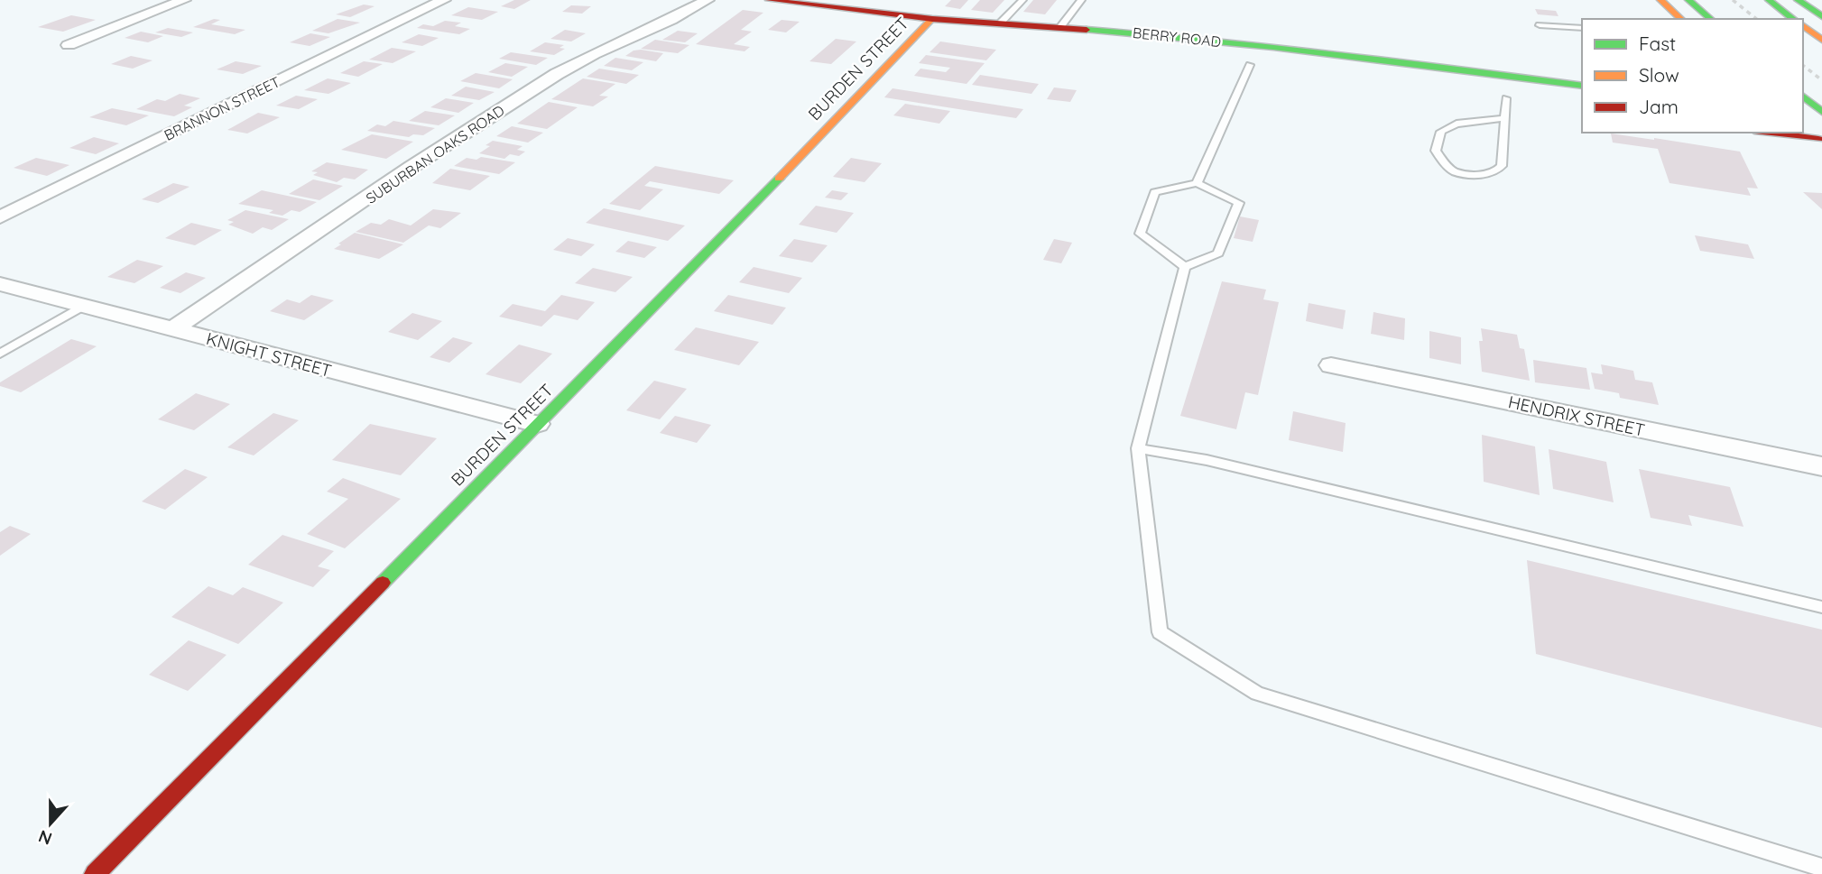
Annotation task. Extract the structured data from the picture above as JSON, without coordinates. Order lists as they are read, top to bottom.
{
  "streets": {
    "main road": ["BERRY ROAD", "BURDEN STREET"],
    "street": [
      "BRANNON STREET",
      "SUBURBAN OAKS ROAD",
      "KNIGHT STREET",
      "HENDRIX STREET"
    ]
  },
  "crossings": [
    ["BERRY ROAD", "BURDEN STREET"],
    ["BURDEN STREET", "KNIGHT STREET"],
    ["SUBURBAN OAKS ROAD", "KNIGHT STREET"]
  ],
  "legend": ["Fast", "Slow", "Jam"],
  "north": "bottom"
}
